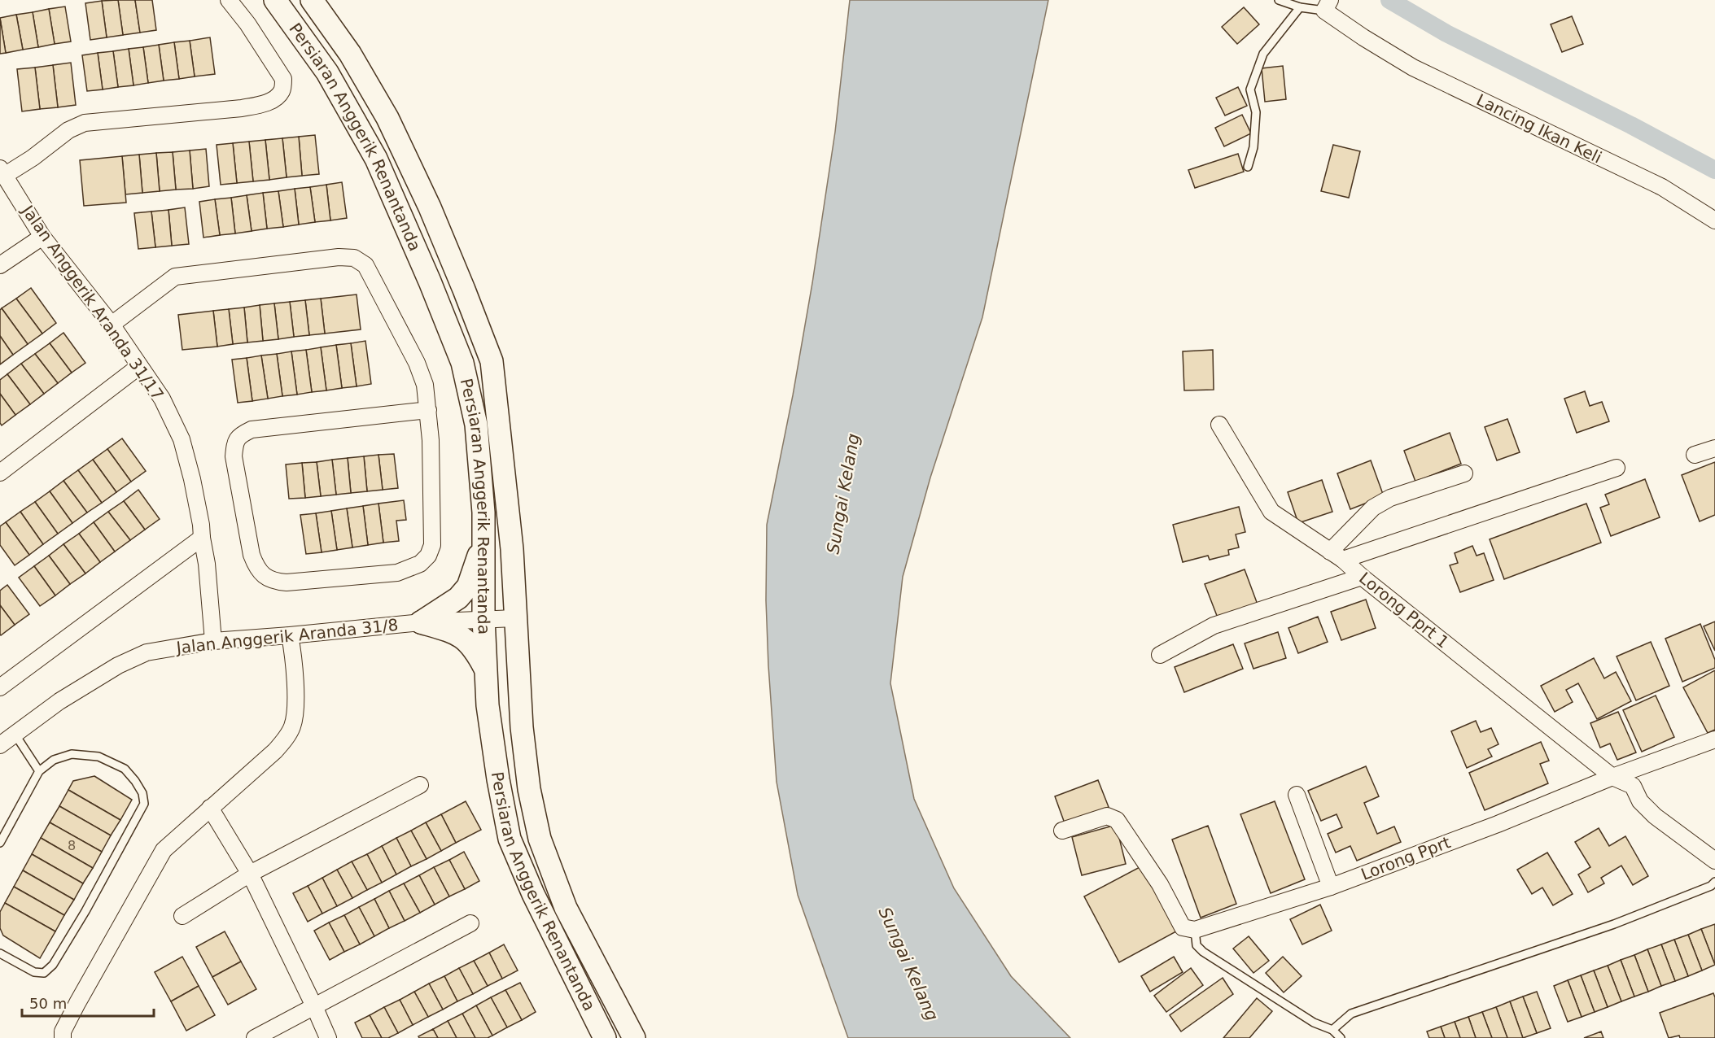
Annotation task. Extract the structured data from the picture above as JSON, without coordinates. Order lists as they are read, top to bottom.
{
  "streets": {
    "main road": ["Persiaran Anggerik Renantanda"],
    "street": [
      "Lancing Ikan Keli",
      "Jalan Anggerik Aranda 31/17",
      "Lorong Pprt 1",
      "Jalan Anggerik Aranda 31/8",
      "Lorong Pprt"
    ]
  },
  "crossings": [
    ["Persiaran Anggerik Renantanda", "Jalan Anggerik Aranda 31/8"],
    ["Jalan Anggerik Aranda 31/17", "Jalan Anggerik Aranda 31/8"],
    ["Lorong Pprt 1", "Lorong Pprt"]
  ],
  "water": ["Sungai Kelang"],
  "house_numbers": ["8"],
  "scale_bar": "50 m"
}
